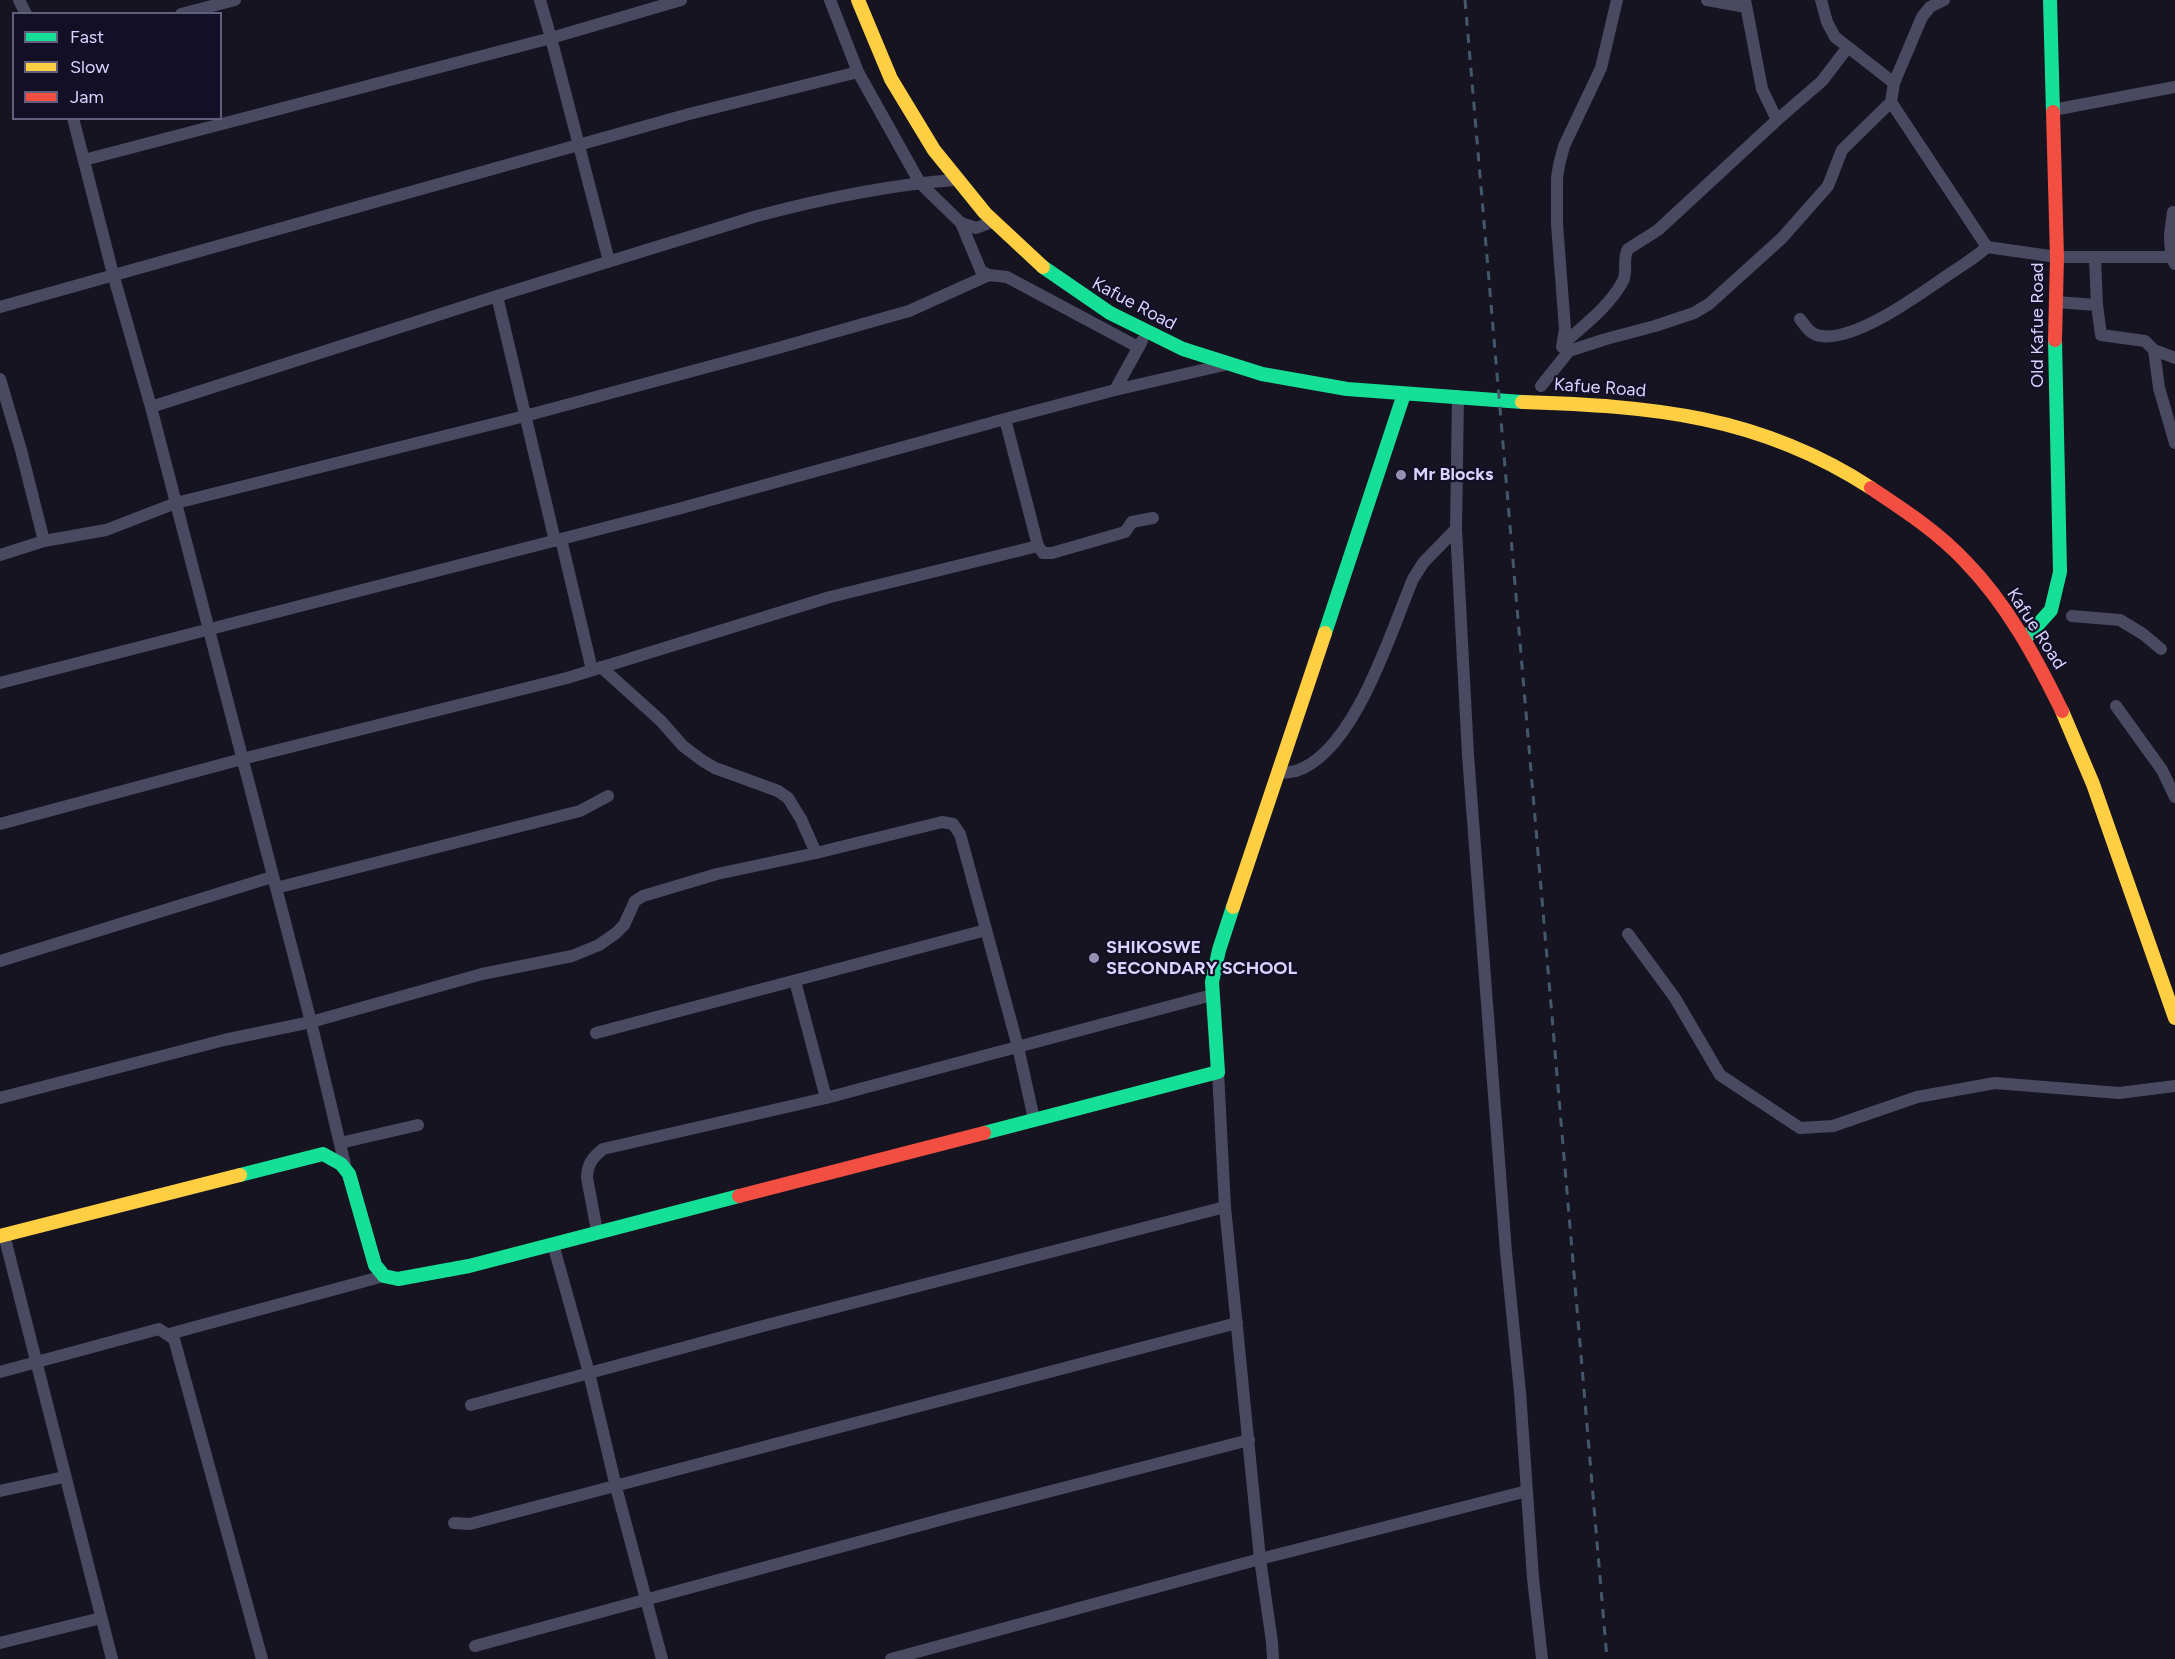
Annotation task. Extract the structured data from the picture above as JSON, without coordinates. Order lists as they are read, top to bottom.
{
  "streets": {
    "main road": ["Kafue Road", "Old Kafue Road"]
  },
  "crossings": [
    ["Kafue Road", "Old Kafue Road"]
  ],
  "places": ["Mr Blocks", "SHIKOSWE SECONDARY SCHOOL"],
  "legend": ["Fast", "Slow", "Jam"]
}
